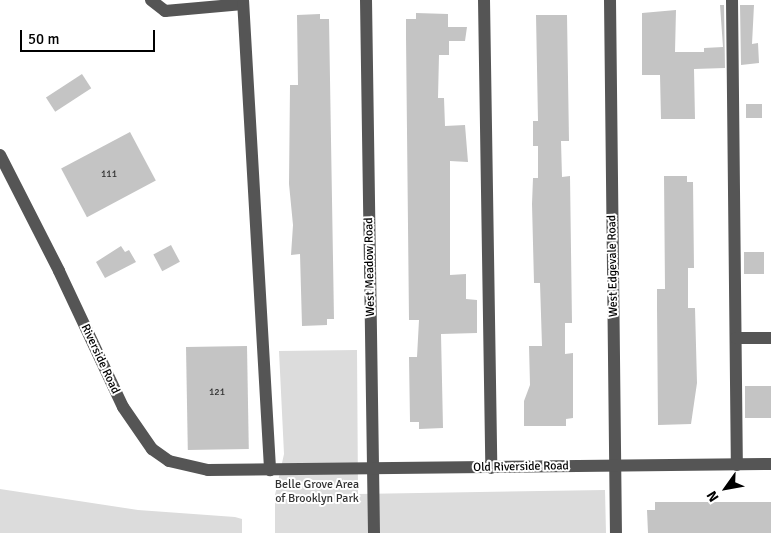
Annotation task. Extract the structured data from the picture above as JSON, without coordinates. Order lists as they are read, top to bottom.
{
  "streets": {
    "street": [
      "West Edgevale Road",
      "West Meadow Road",
      "Riverside Road",
      "Old Riverside Road"
    ]
  },
  "crossings": [
    ["West Edgevale Road", "Old Riverside Road"],
    ["West Meadow Road", "Old Riverside Road"],
    ["Riverside Road", "Old Riverside Road"]
  ],
  "parks": ["Belle Grove Area of Brooklyn Park"],
  "house_numbers": ["111", "121"],
  "scale_bar": "50 m",
  "north": "bottom left"
}
